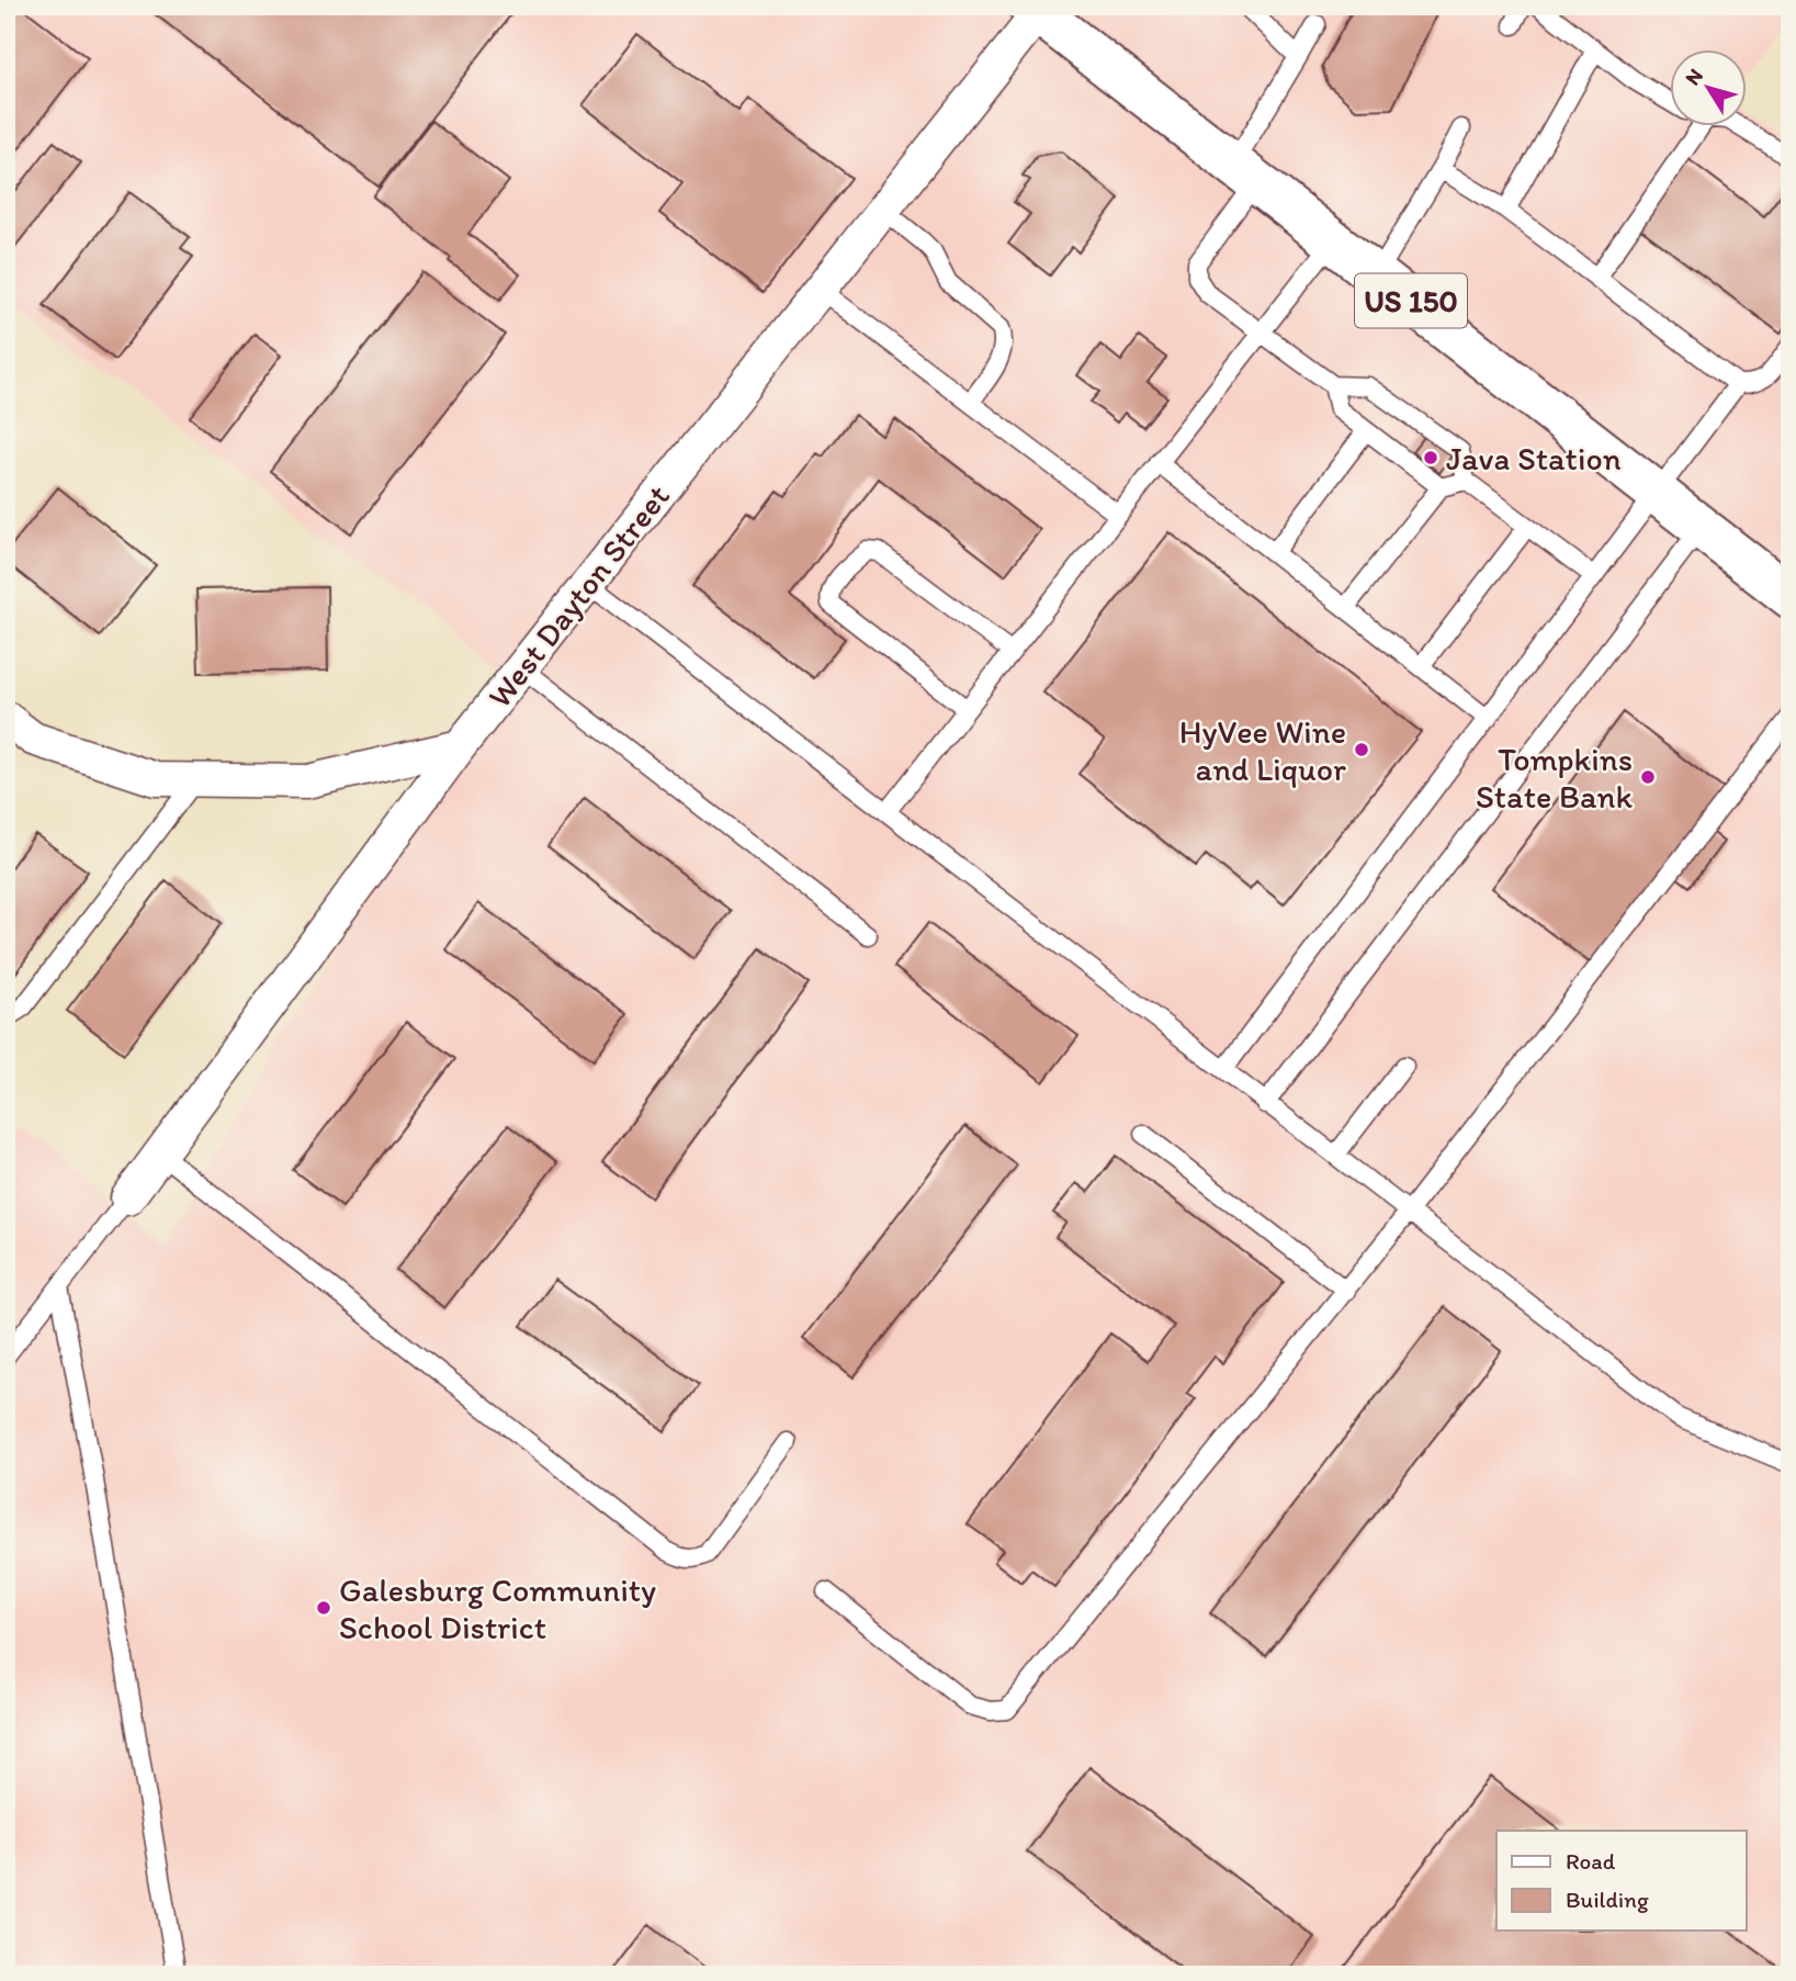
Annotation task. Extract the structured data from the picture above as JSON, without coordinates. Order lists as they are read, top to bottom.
{
  "streets": {
    "main road": ["US 150"],
    "street": ["West Dayton Street"]
  },
  "crossings": [
    ["US 150", "West Dayton Street"]
  ],
  "places": [
    "Java Station",
    "HyVee Wine and Liquor",
    "Tompkins State Bank",
    "Galesburg Community School District"
  ],
  "legend": ["Road", "Building"],
  "north": "top left"
}
